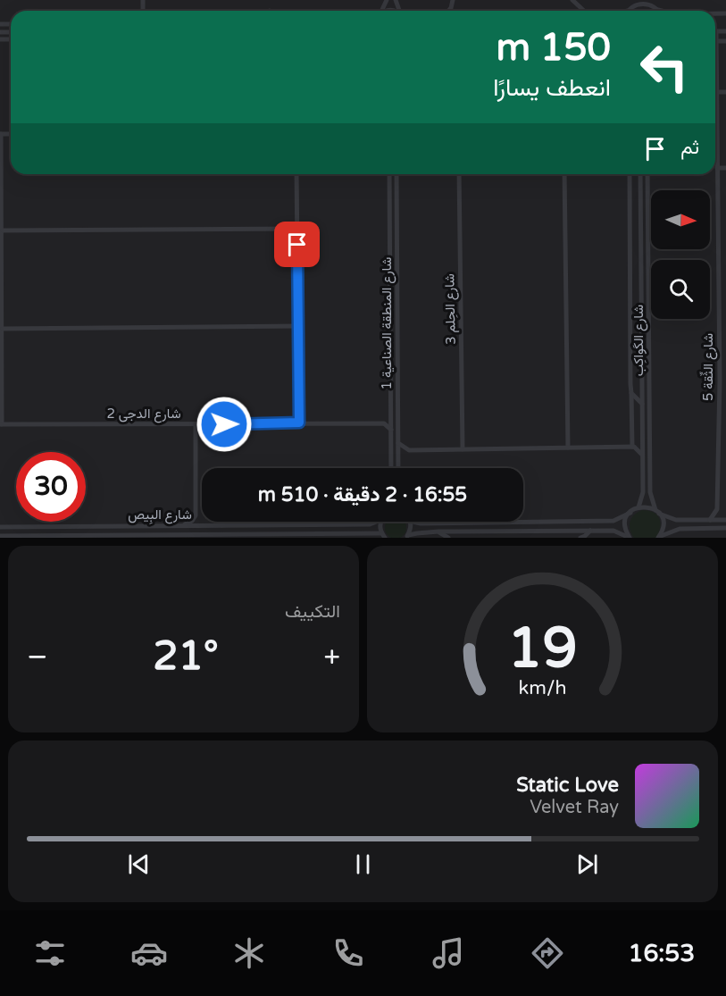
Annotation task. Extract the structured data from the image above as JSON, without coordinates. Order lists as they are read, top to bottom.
{
  "streets": {
    "street": [
      "شارع الحِلم 3",
      "شارع المنطقة الصناعية 1",
      "شارع الكَواكِب",
      "شارع الثِّقة 5",
      "شارع الدجى 2",
      "شارع البِيص"
    ]
  },
  "north": "right",
  "page": {
    "turn": ["150 m", "انعطف يسارًا"],
    "then": "ثم",
    "limit": "30",
    "trip": "16:55 · 2 دقيقة · 510 m",
    "tile": "التكييف",
    "heat": ["−", "21°", "+"],
    "song": ["Static Love", "Velvet Ray"],
    "tabs": "16:53",
    "gauge": ["19", "km/h"]
  }
}
